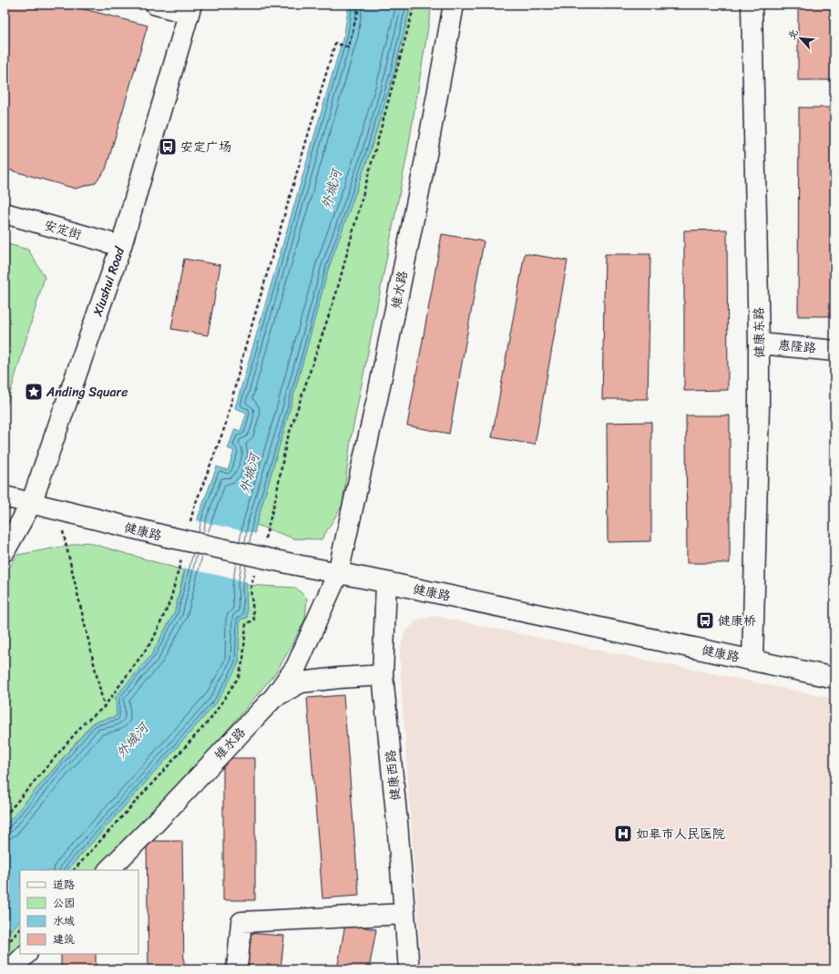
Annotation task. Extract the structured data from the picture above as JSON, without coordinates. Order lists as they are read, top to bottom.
{
  "streets": {
    "street": [
      "安定街",
      "Xiushui Road",
      "雉水路",
      "健康东路",
      "惠隆路",
      "健康路",
      "健康西路"
    ]
  },
  "crossings": [
    ["安定街", "Xiushui Road"],
    ["Xiushui Road", "健康路"],
    ["雉水路", "健康路"],
    ["雉水路", "健康西路"],
    ["健康东路", "惠隆路"],
    ["健康东路", "健康路"],
    ["健康路", "健康西路"]
  ],
  "water": ["外城河"],
  "places": {
    "bus stop": ["安定广场", "健康桥"],
    "place": ["Anding Square"],
    "hospital": ["如皋市人民医院"]
  },
  "legend": [
    "道路",
    "公园",
    "水域",
    "建筑"
  ],
  "north": "top left"
}
